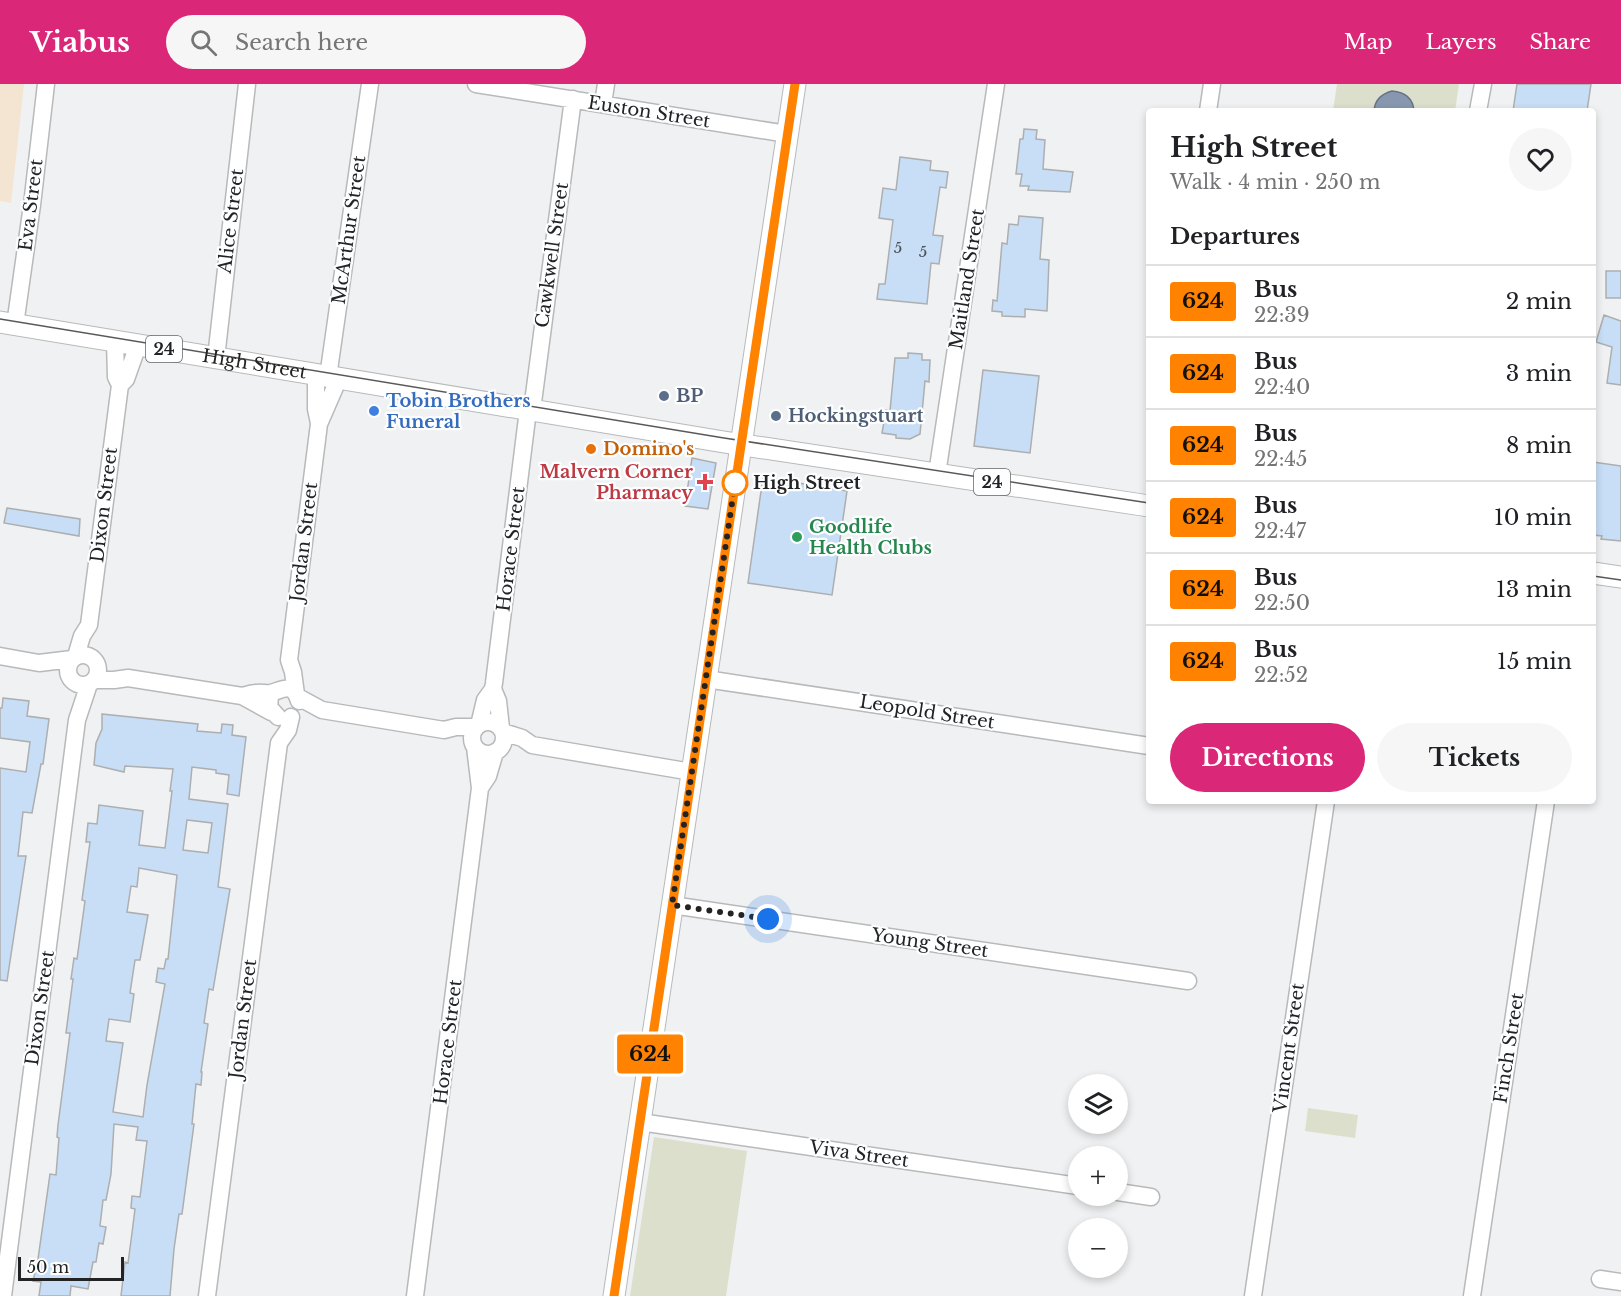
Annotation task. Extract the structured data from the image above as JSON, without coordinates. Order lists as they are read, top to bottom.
{
  "streets": {
    "main road": ["24", "High Street"],
    "street": [
      "Euston Street",
      "Eva Street",
      "Alice Street",
      "McArthur Street",
      "Cawkwell Street",
      "Maitland Street",
      "Dixon Street",
      "Jordan Street",
      "Horace Street",
      "Leopold Street",
      "Young Street",
      "Vincent Street",
      "Finch Street",
      "Viva Street"
    ]
  },
  "crossings": [
    ["Euston Street", "Cawkwell Street"],
    ["Eva Street", "High Street"],
    ["Alice Street", "High Street"],
    ["McArthur Street", "High Street"],
    ["McArthur Street", "Jordan Street"],
    ["Cawkwell Street", "High Street"],
    ["Cawkwell Street", "Horace Street"],
    ["Maitland Street", "High Street"],
    ["High Street", "Dixon Street"],
    ["High Street", "Jordan Street"],
    ["High Street", "Horace Street"]
  ],
  "places": {
    "other": [
      "BP",
      "Tobin Brothers Funeral",
      "Hockingstuart",
      "Domino's",
      "High Street",
      "Goodlife Health Clubs"
    ],
    "health": ["Malvern Corner Pharmacy"]
  },
  "lines": ["bus line 624"],
  "house_numbers": ["5", "5"],
  "scale_bar": "50 m",
  "page": {
    "header": "Viabus",
    "search": "Search here",
    "nav": ["Map", "Layers", "Share"],
    "on_map": "624",
    "heading": [
      ["High Street", "Walk · 4 min · 250 m"],
      "Departures"
    ],
    "list": [
      {
        "mark": "624",
        "name": "Bus",
        "note": "22:39",
        "value": "2 min"
      },
      {
        "mark": "624",
        "name": "Bus",
        "note": "22:40",
        "value": "3 min"
      },
      {
        "mark": "624",
        "name": "Bus",
        "note": "22:45",
        "value": "8 min"
      },
      {
        "mark": "624",
        "name": "Bus",
        "note": "22:47",
        "value": "10 min"
      },
      {
        "mark": "624",
        "name": "Bus",
        "note": "22:50",
        "value": "13 min"
      },
      {
        "mark": "624",
        "name": "Bus",
        "note": "22:52",
        "value": "15 min"
      }
    ],
    "buttons": ["Directions", "Tickets"],
    "map_buttons": ["+", "−"],
    "scale": "50 m"
  }
}
